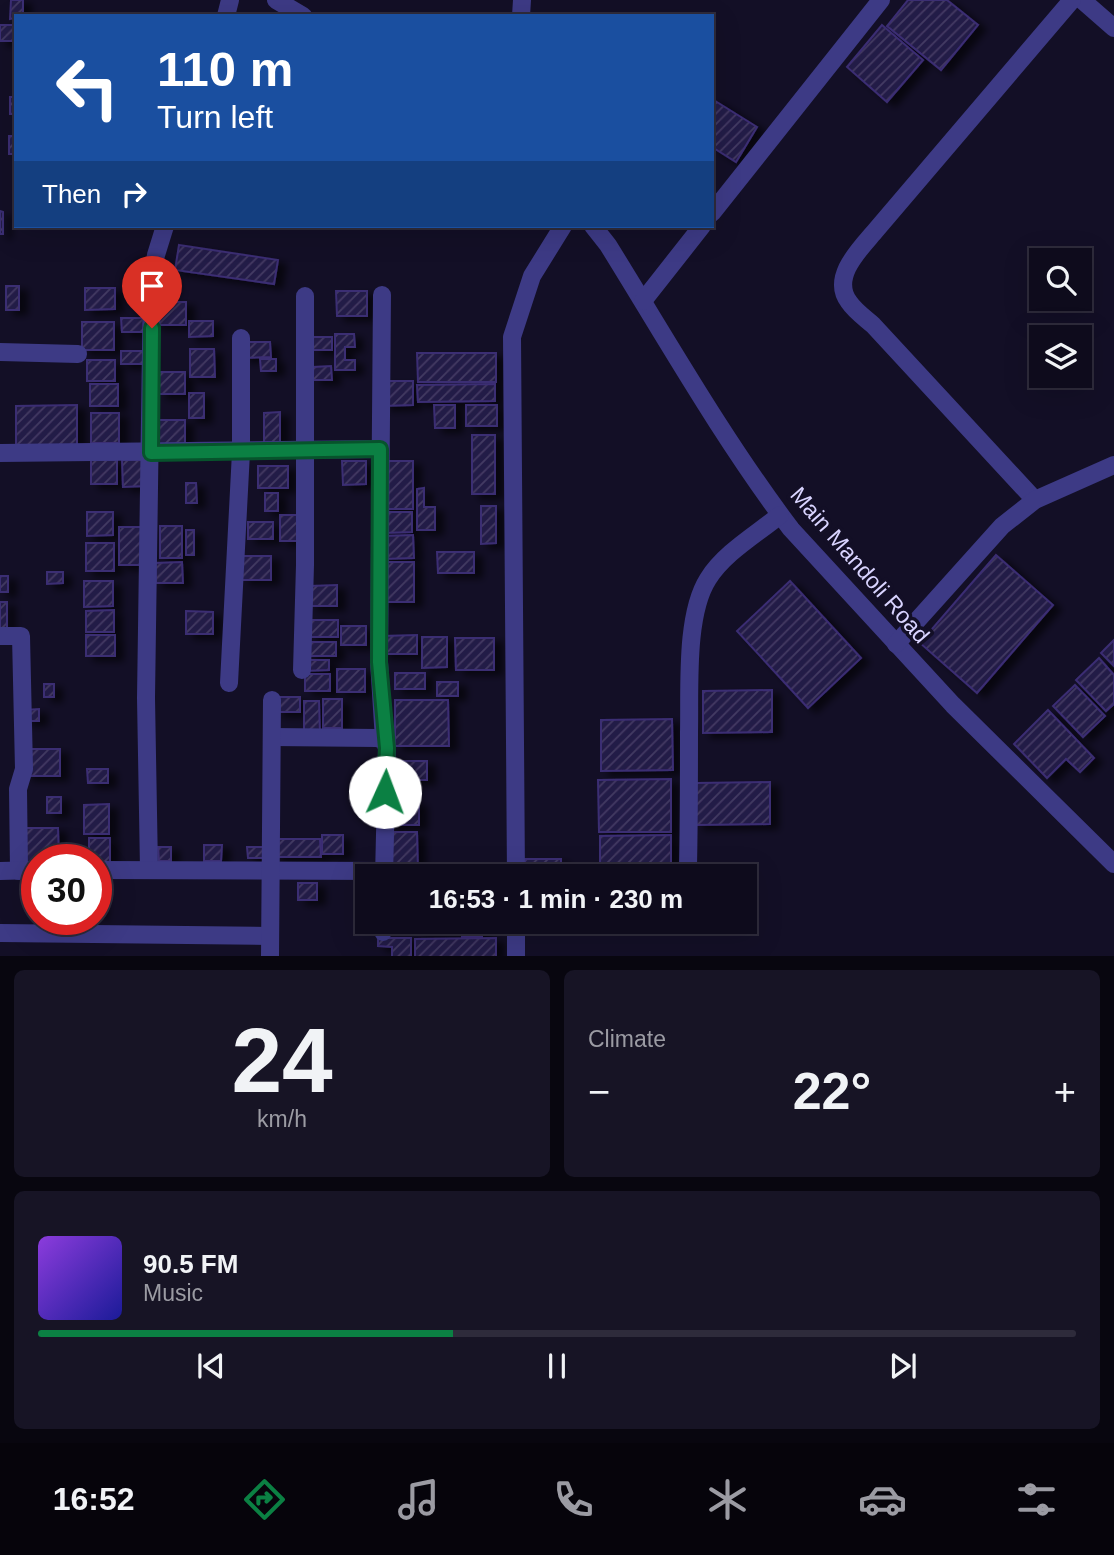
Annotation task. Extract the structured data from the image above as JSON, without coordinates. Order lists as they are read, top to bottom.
{
  "streets": {
    "street": ["Main Mandoli Road"]
  },
  "page": {
    "turn": ["110 m", "Turn left"],
    "then": "Then",
    "limit": "30",
    "trip": "16:53 · 1 min · 230 m",
    "tile": [
      ["24", "km/h"],
      "Climate"
    ],
    "heat": ["−", "22°", "+"],
    "song": ["90.5 FM", "Music"],
    "tabs": "16:52"
  }
}
